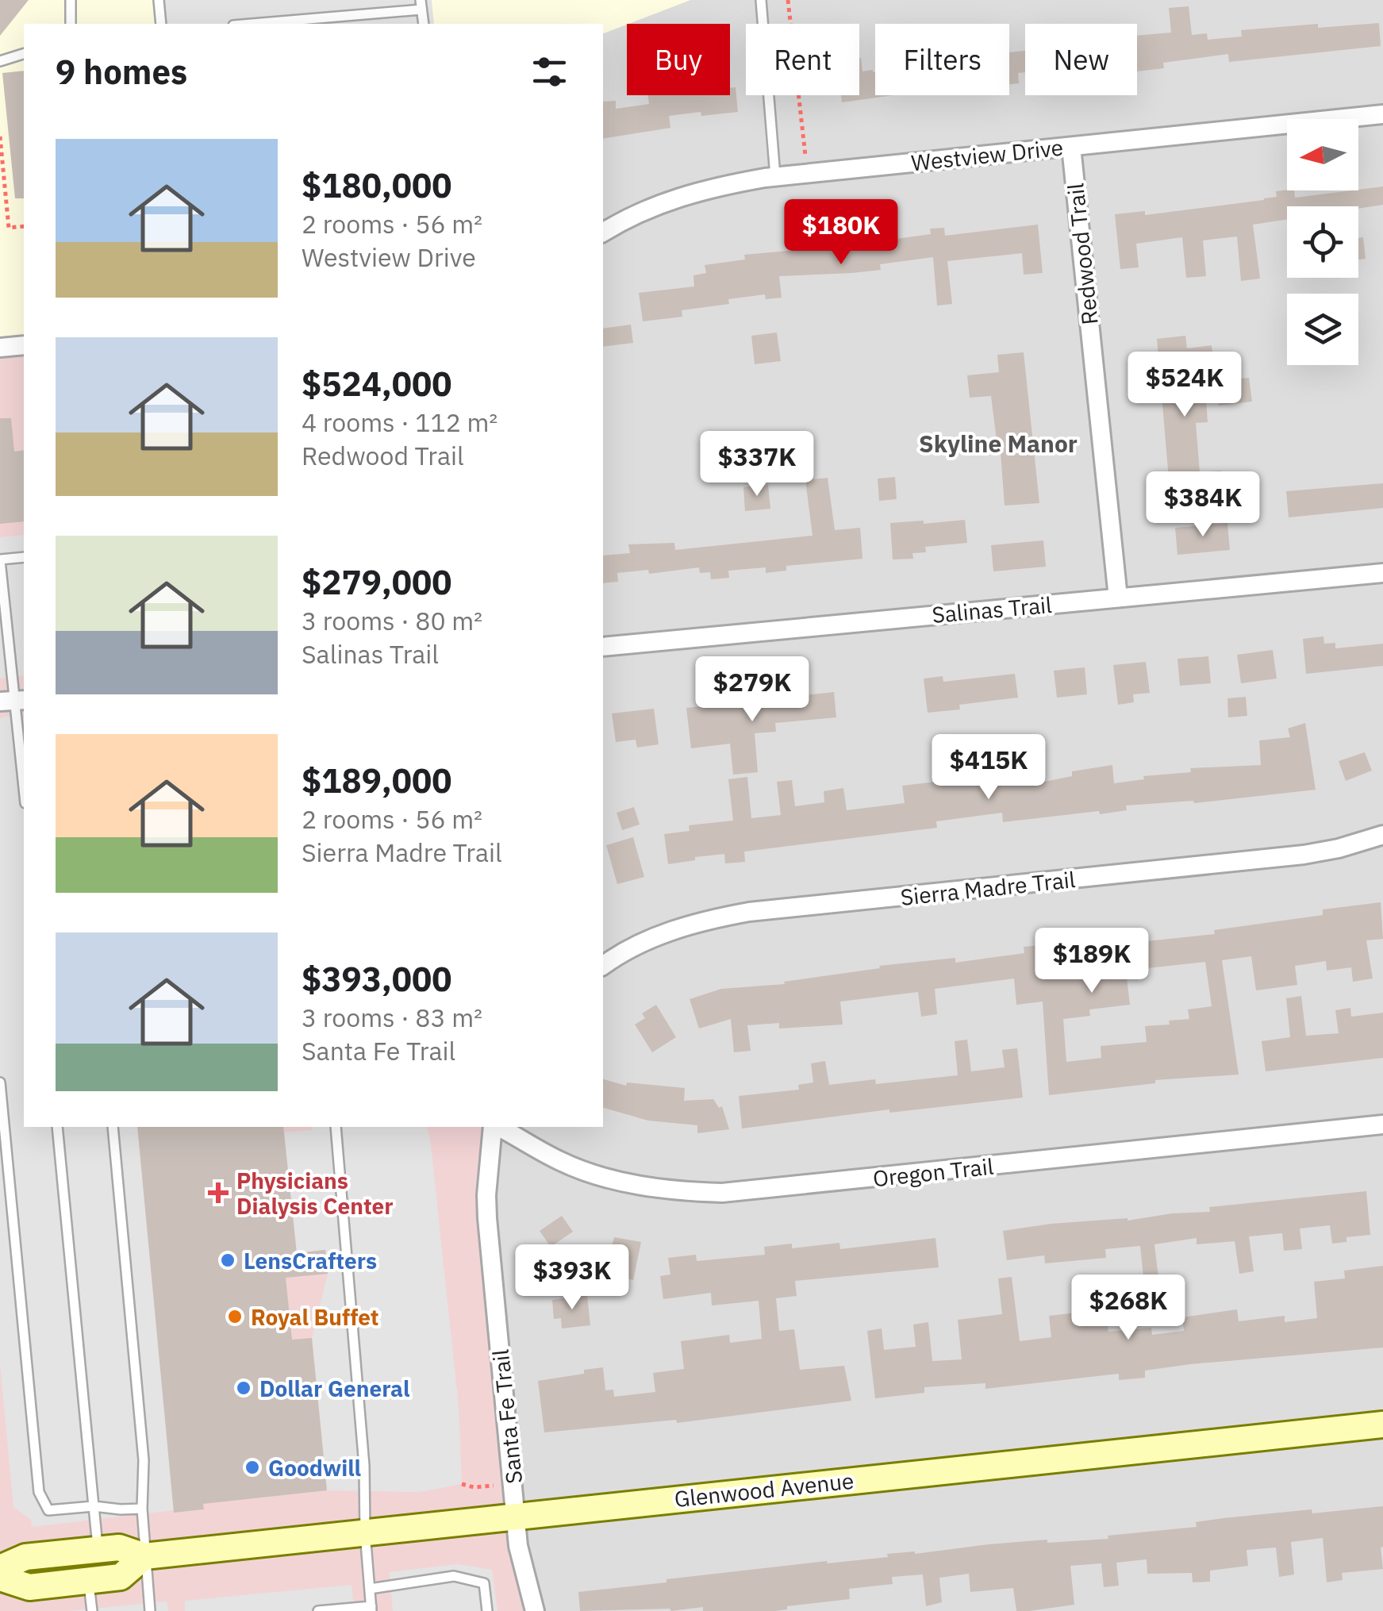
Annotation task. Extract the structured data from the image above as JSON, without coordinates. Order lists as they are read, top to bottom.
{
  "streets": {
    "street": [
      "Westview Drive",
      "Redwood Trail",
      "Salinas Trail",
      "Sierra Madre Trail",
      "Oregon Trail",
      "Santa Fe Trail",
      "Glenwood Avenue"
    ]
  },
  "crossings": [
    ["Westview Drive", "Redwood Trail"],
    ["Redwood Trail", "Salinas Trail"],
    ["Santa Fe Trail", "Glenwood Avenue"]
  ],
  "districts": ["Skyline Manor"],
  "places": {
    "health": ["Physicians Dialysis Center"],
    "other": [
      "LensCrafters",
      "Royal Buffet",
      "Dollar General",
      "Goodwill"
    ]
  },
  "north": "left",
  "page": {
    "chip": [
      "Buy",
      "Rent",
      "Filters",
      "New"
    ],
    "heading": "9 homes",
    "list": [
      {
        "name": "$180,000",
        "note": "2 rooms · 56 m² · Westview Drive"
      },
      {
        "name": "$524,000",
        "note": "4 rooms · 112 m² · Redwood Trail"
      },
      {
        "name": "$279,000",
        "note": "3 rooms · 80 m² · Salinas Trail"
      },
      {
        "name": "$189,000",
        "note": "2 rooms · 56 m² · Sierra Madre Trail"
      },
      {
        "name": "$393,000",
        "note": "3 rooms · 83 m² · Santa Fe Trail"
      }
    ],
    "price": [
      "$180K",
      "$524K",
      "$337K",
      "$384K",
      "$279K",
      "$415K",
      "$189K",
      "$393K",
      "$268K"
    ]
  }
}
